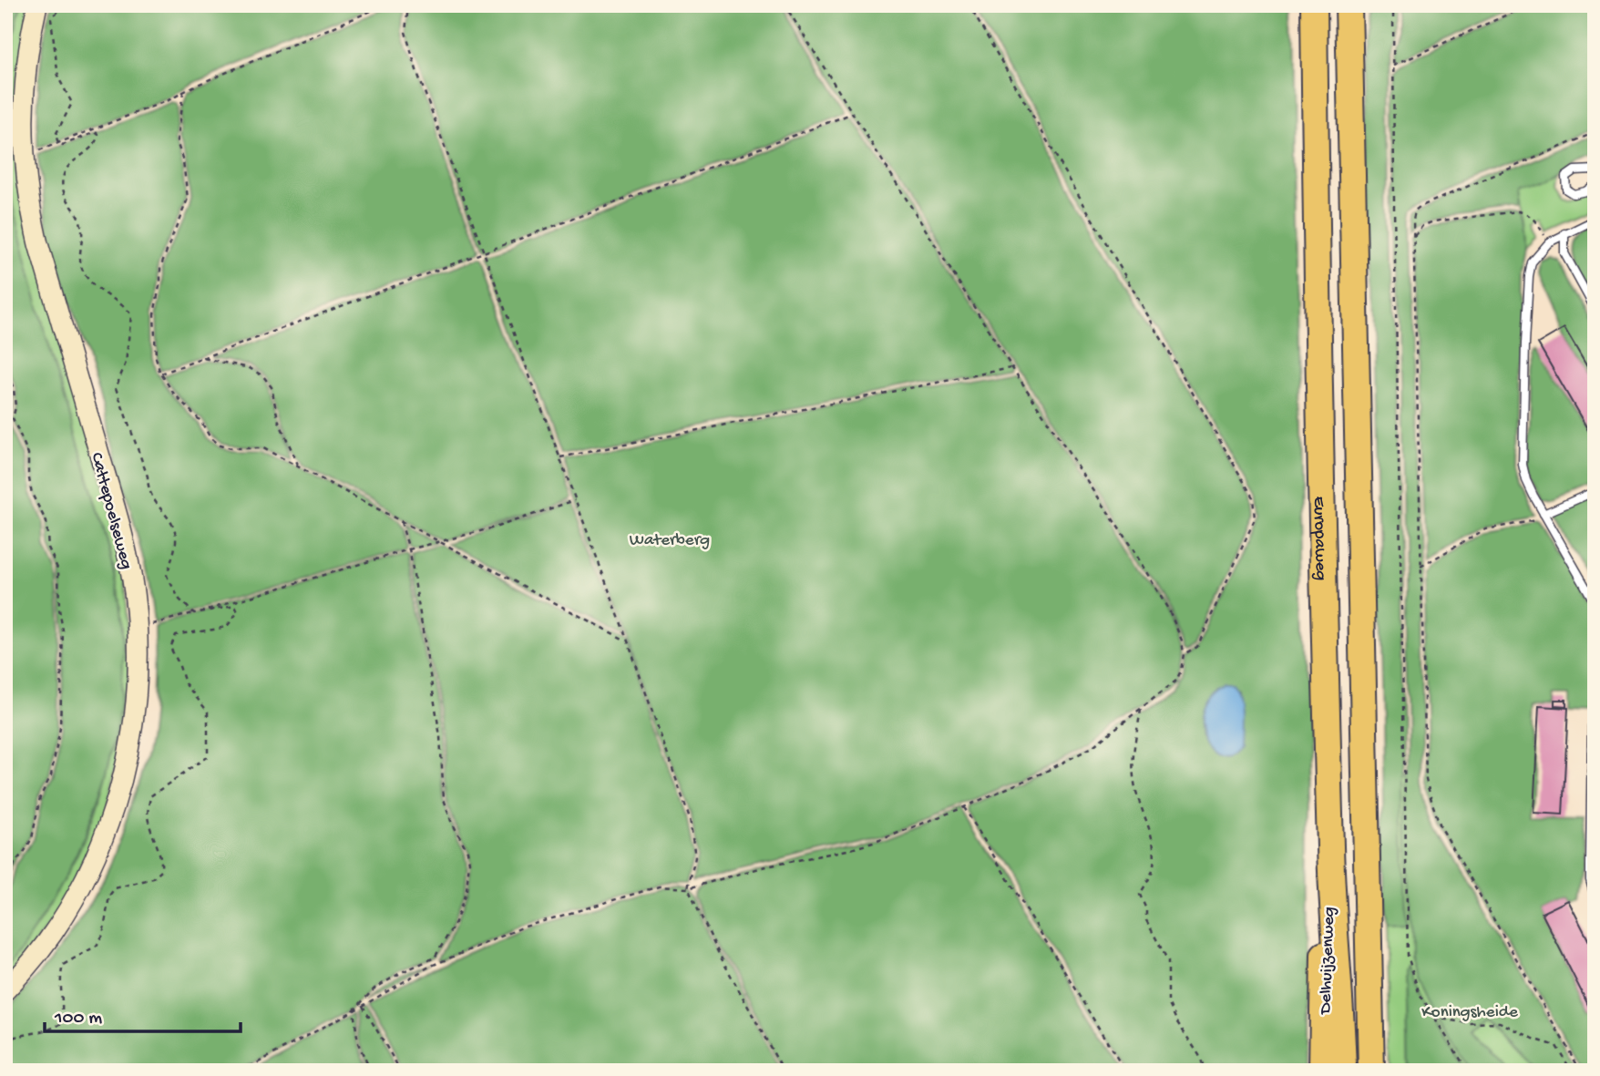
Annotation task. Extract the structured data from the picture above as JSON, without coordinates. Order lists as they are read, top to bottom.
{
  "streets": {
    "highway": ["Europaweg", "Delhuijzenweg"],
    "street": ["Cattepoelseweg"]
  },
  "crossings": [
    ["Europaweg", "Delhuijzenweg"]
  ],
  "parks": ["Waterberg", "Koningsheide"],
  "scale_bar": "100 m"
}
